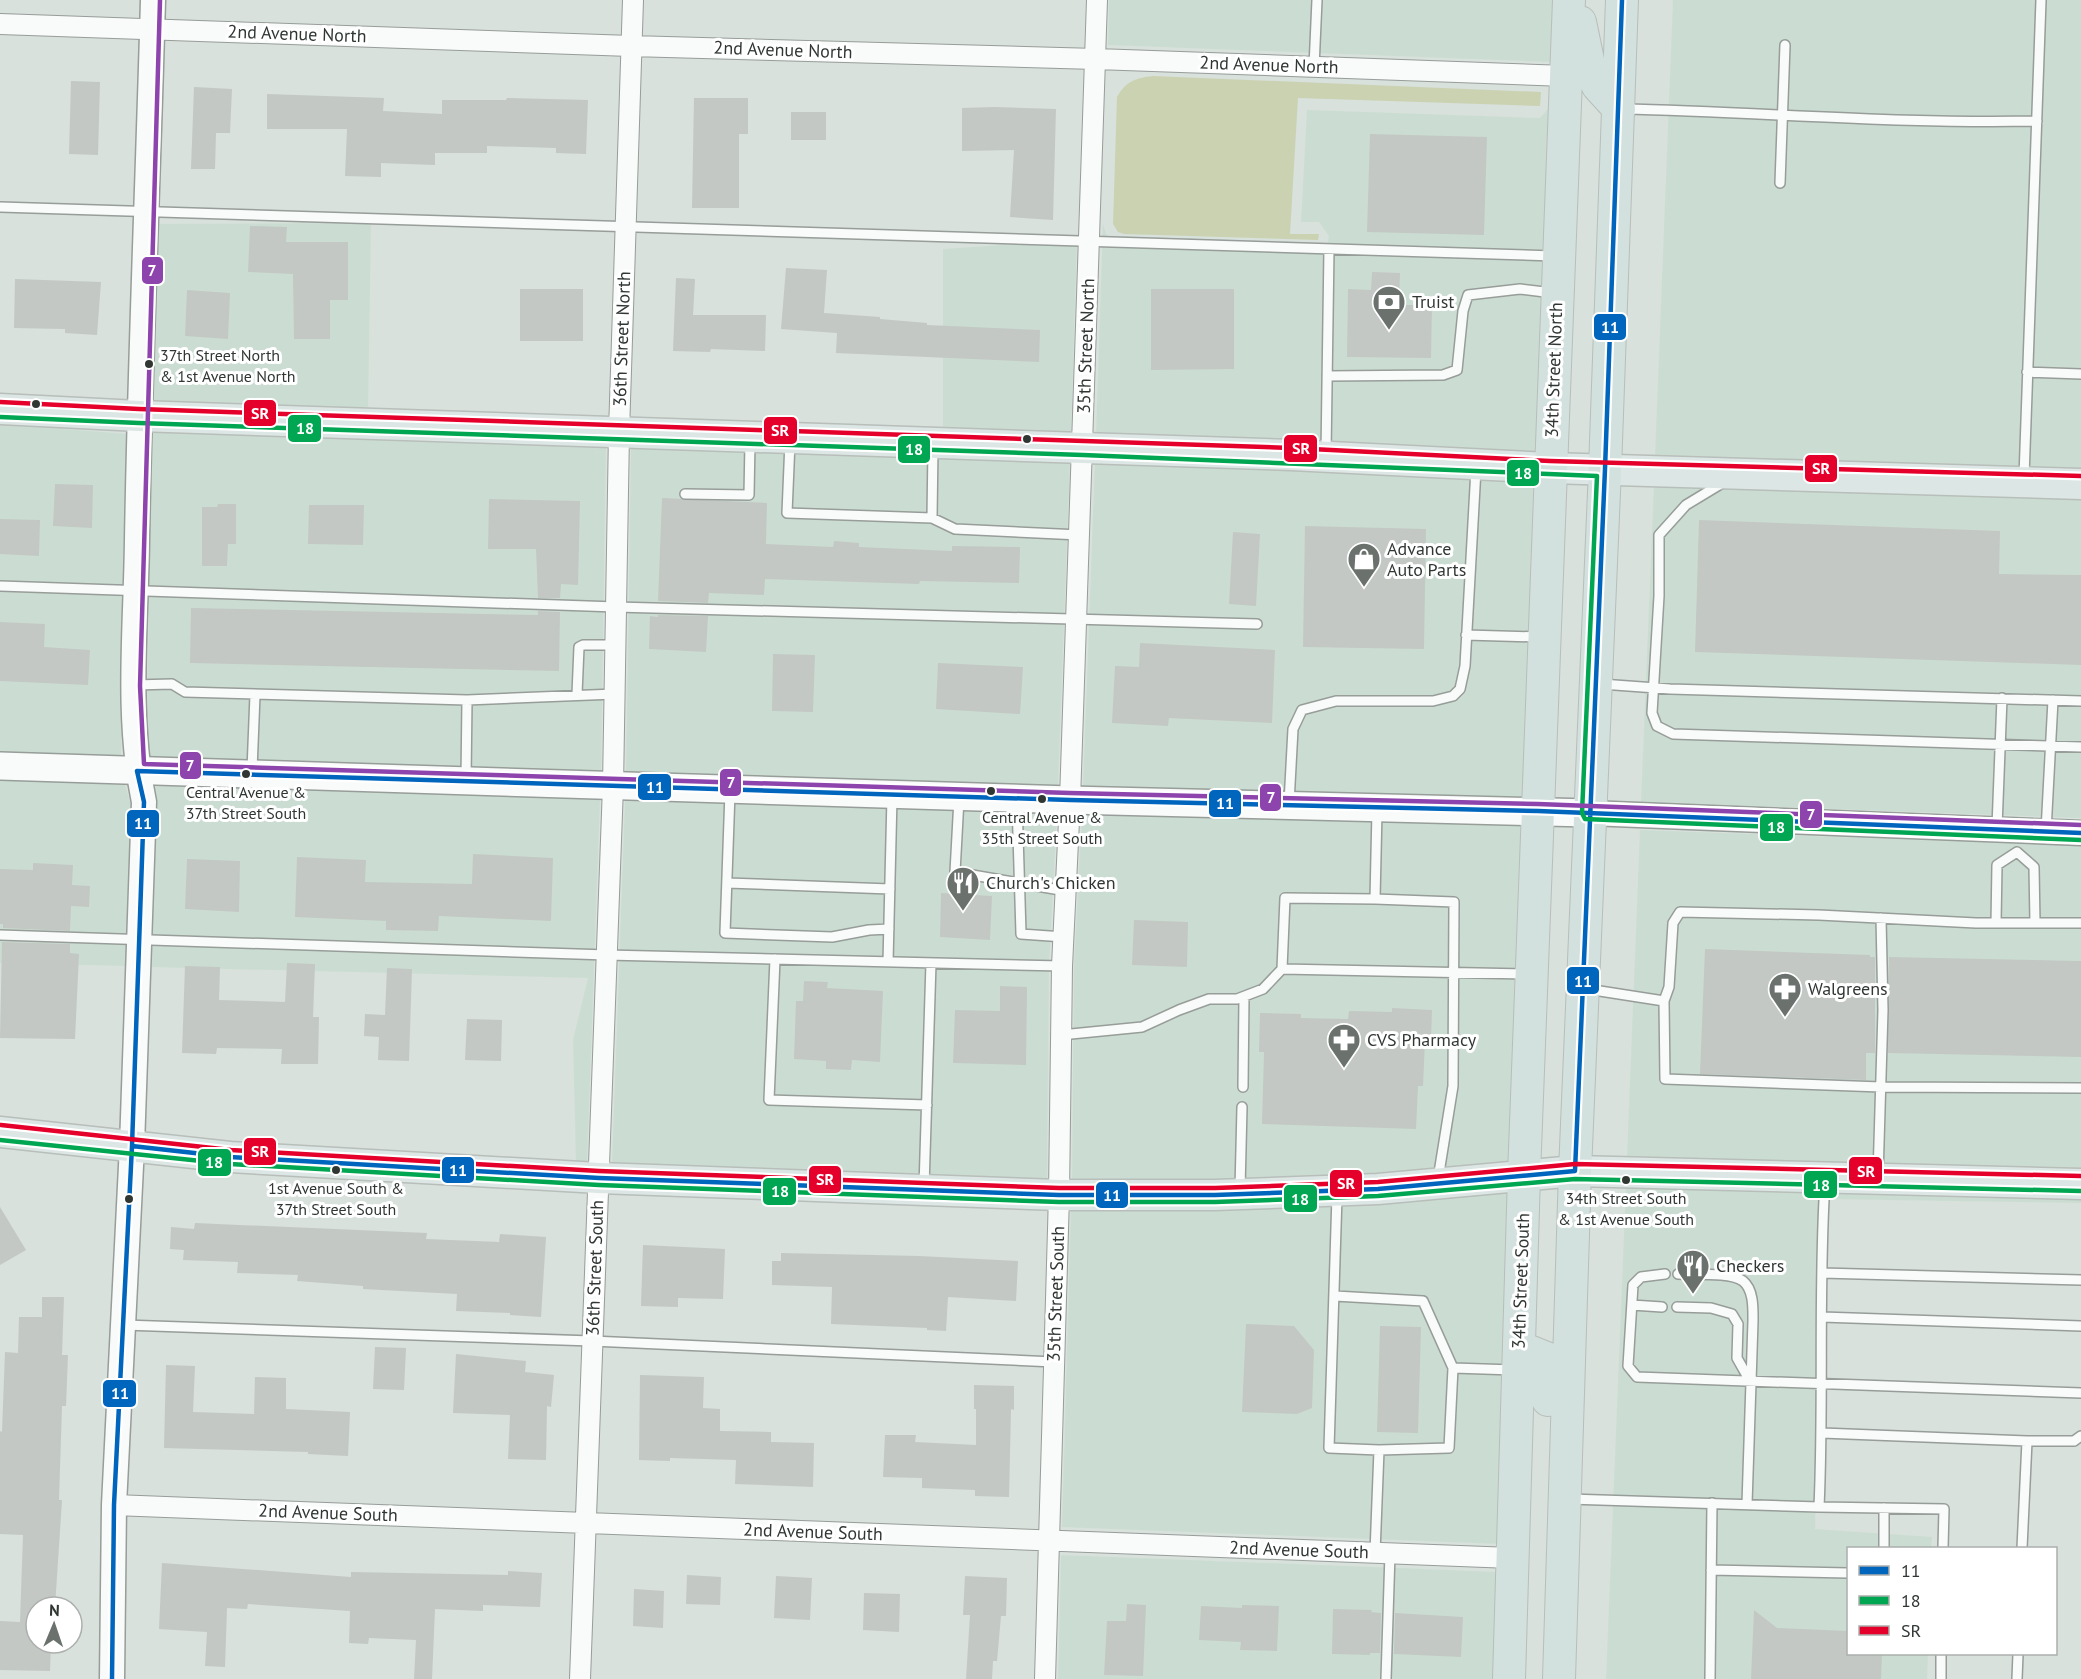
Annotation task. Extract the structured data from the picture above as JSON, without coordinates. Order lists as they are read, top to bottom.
{
  "streets": {
    "highway": ["34th Street North", "34th Street South"],
    "street": [
      "2nd Avenue North",
      "36th Street North",
      "35th Street North",
      "36th Street South",
      "35th Street South",
      "2nd Avenue South"
    ]
  },
  "crossings": [
    ["2nd Avenue North", "36th Street North"],
    ["2nd Avenue North", "35th Street North"],
    ["2nd Avenue North", "34th Street North"],
    ["36th Street North", "36th Street South"],
    ["35th Street North", "35th Street South"],
    ["34th Street North", "34th Street South"],
    ["36th Street South", "2nd Avenue South"],
    ["34th Street South", "2nd Avenue South"],
    ["35th Street South", "2nd Avenue South"]
  ],
  "places": {
    "bank": ["Truist"],
    "other": [
      "37th Street North & 1st Avenue North",
      "Central Avenue & 37th Street South",
      "Central Avenue & 35th Street South",
      "1st Avenue South & 37th Street South",
      "34th Street South & 1st Avenue South"
    ],
    "shop": ["Advance Auto Parts"],
    "restaurant": ["Church's Chicken", "Checkers"],
    "pharmacy": ["Walgreens", "CVS Pharmacy"]
  },
  "lines": [
    "transit line 11",
    "transit line 7",
    "transit line SR",
    "transit line 18"
  ],
  "legend": ["11", "18", "SR"],
  "north": "top"
}
